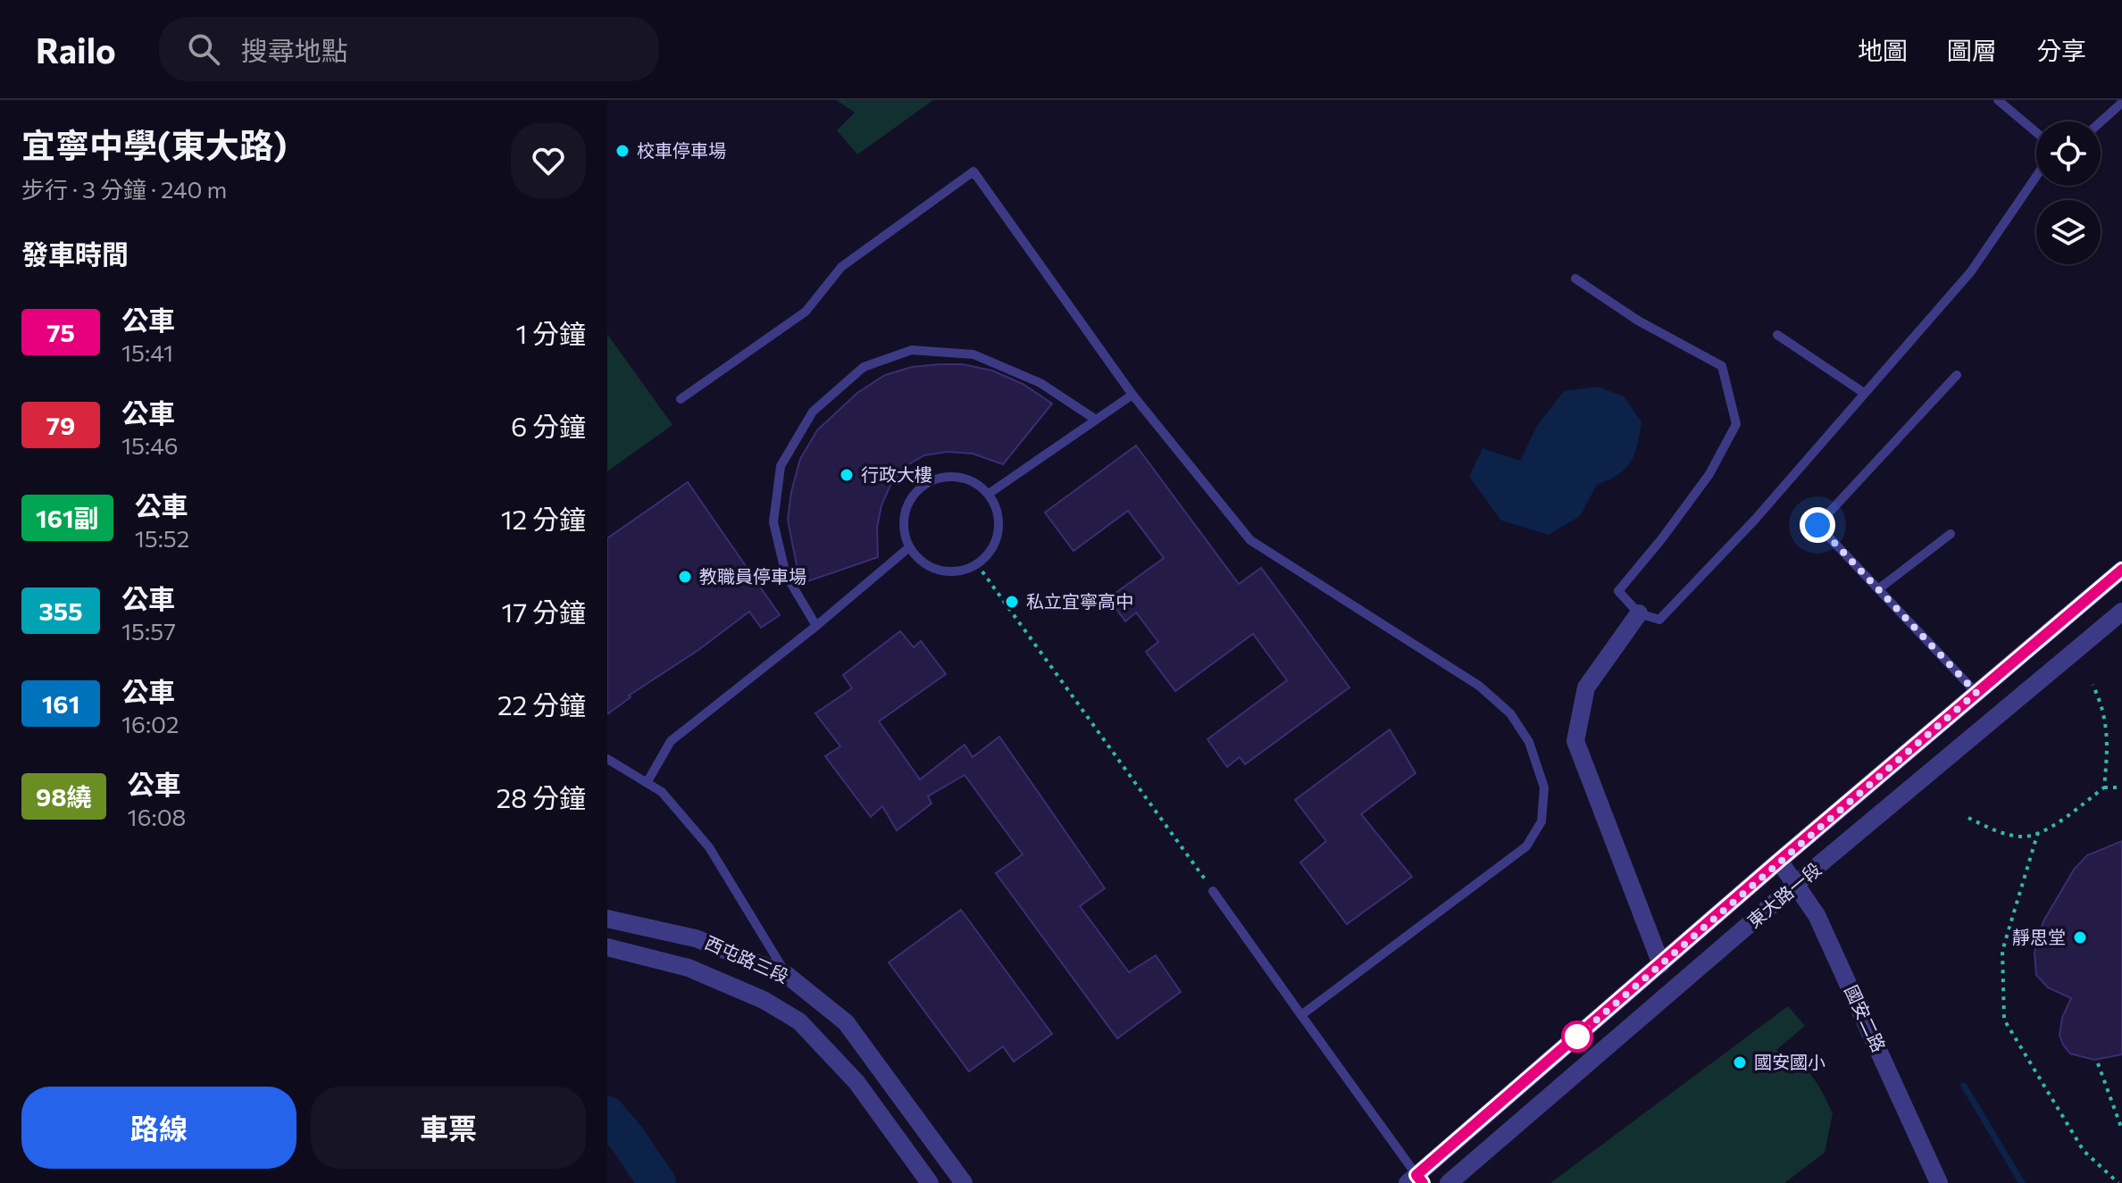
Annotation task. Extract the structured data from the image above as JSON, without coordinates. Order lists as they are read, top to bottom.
{
  "streets": {
    "street": ["東大路一段", "西屯路三段", "國安二路"]
  },
  "crossings": [
    ["東大路一段", "國安二路"]
  ],
  "places": [
    "校車停車場",
    "行政大樓",
    "教職員停車場",
    "私立宜寧高中",
    "靜思堂",
    "國安國小"
  ],
  "lines": ["bus line 75"],
  "page": {
    "header": "Railo",
    "search": "搜尋地點",
    "nav": ["地圖", "圖層", "分享"],
    "heading": [
      ["宜寧中學(東大路)", "步行 · 3 分鐘 · 240 m"],
      "發車時間"
    ],
    "list": [
      {
        "mark": "75",
        "name": "公車",
        "note": "15:41",
        "value": "1 分鐘"
      },
      {
        "mark": "79",
        "name": "公車",
        "note": "15:46",
        "value": "6 分鐘"
      },
      {
        "mark": "161副",
        "name": "公車",
        "note": "15:52",
        "value": "12 分鐘"
      },
      {
        "mark": "355",
        "name": "公車",
        "note": "15:57",
        "value": "17 分鐘"
      },
      {
        "mark": "161",
        "name": "公車",
        "note": "16:02",
        "value": "22 分鐘"
      },
      {
        "mark": "98繞",
        "name": "公車",
        "note": "16:08",
        "value": "28 分鐘"
      }
    ],
    "buttons": ["路線", "車票"]
  }
}
